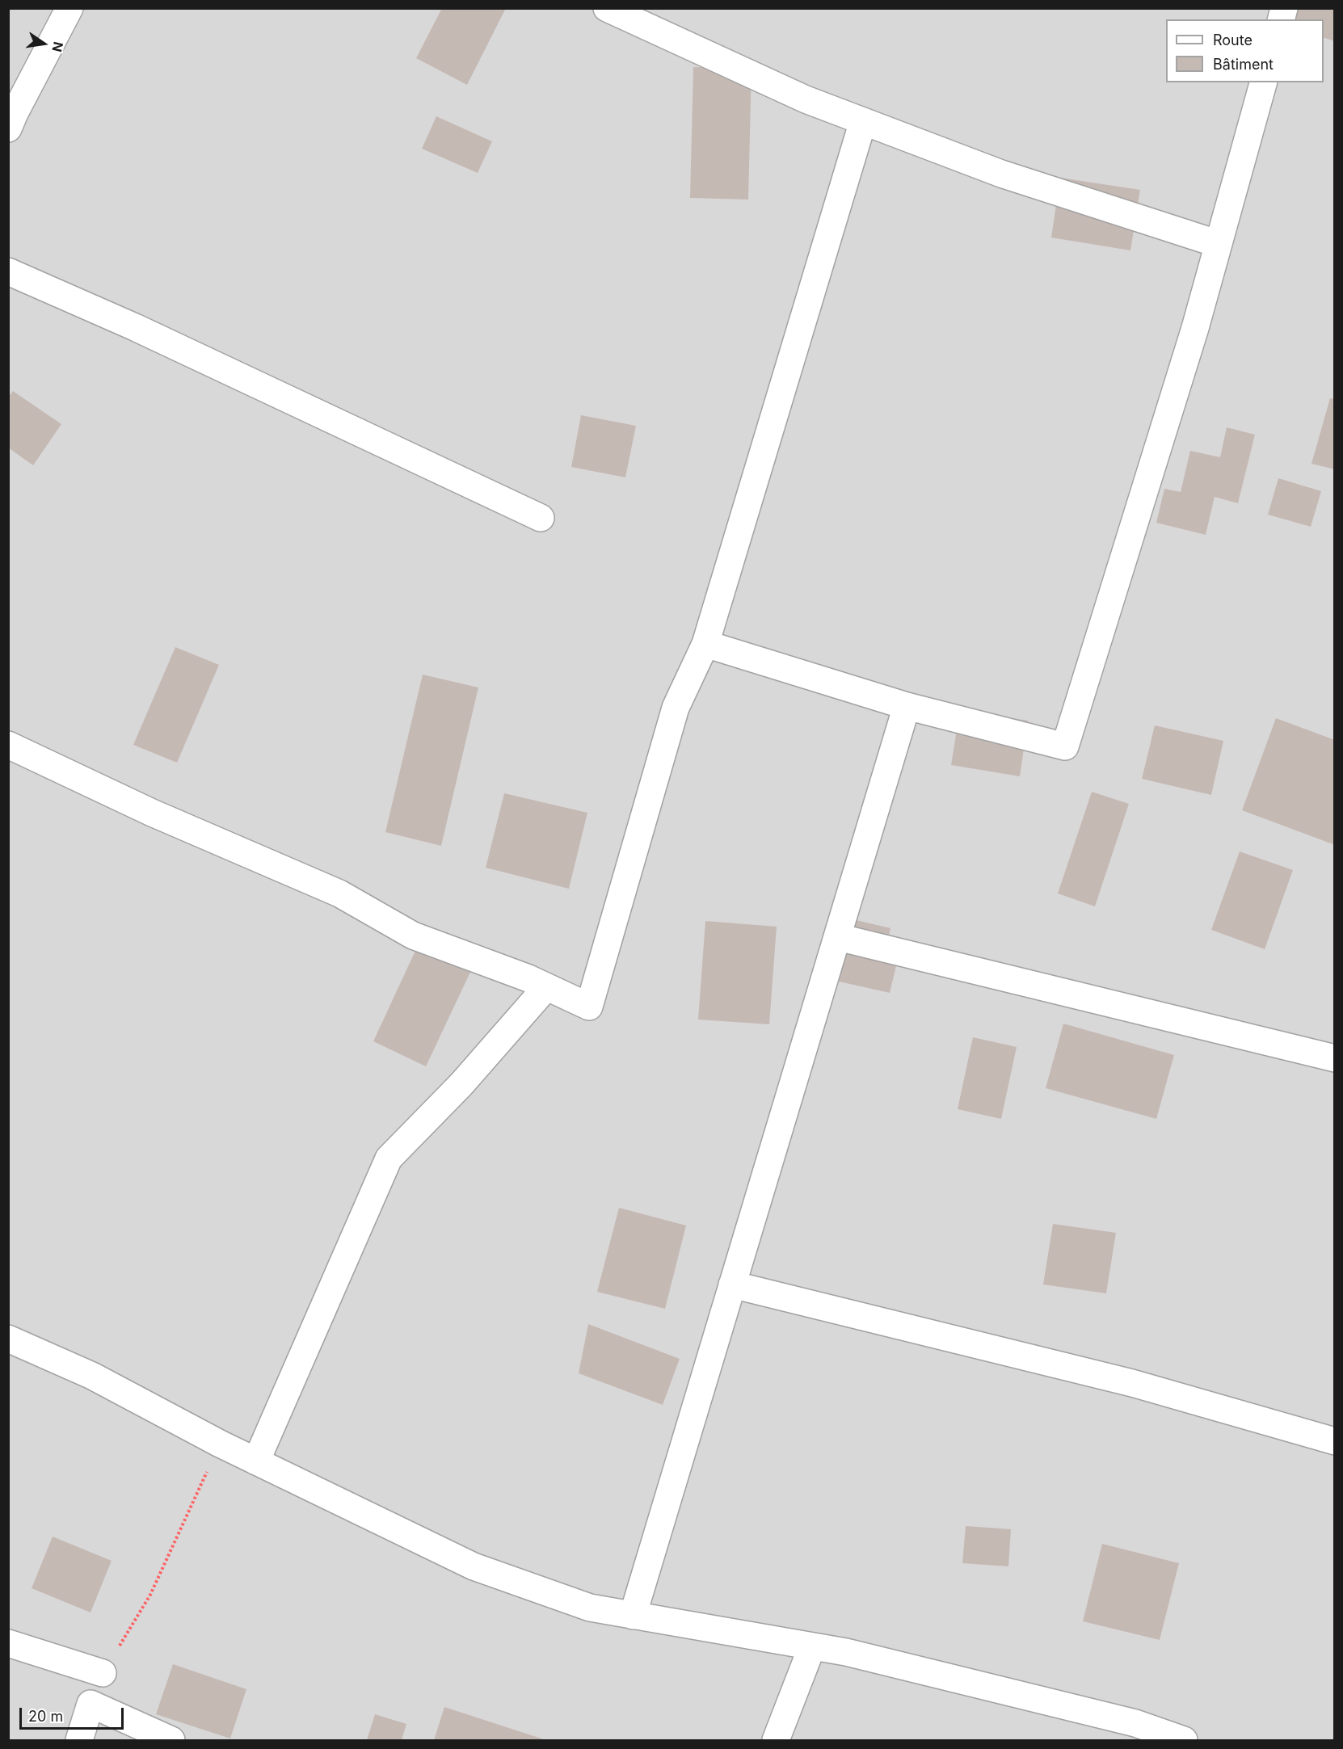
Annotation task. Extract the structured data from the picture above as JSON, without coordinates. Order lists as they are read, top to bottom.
{
  "legend": ["Route", "Bâtiment"],
  "scale_bar": "20 m",
  "north": "right"
}
